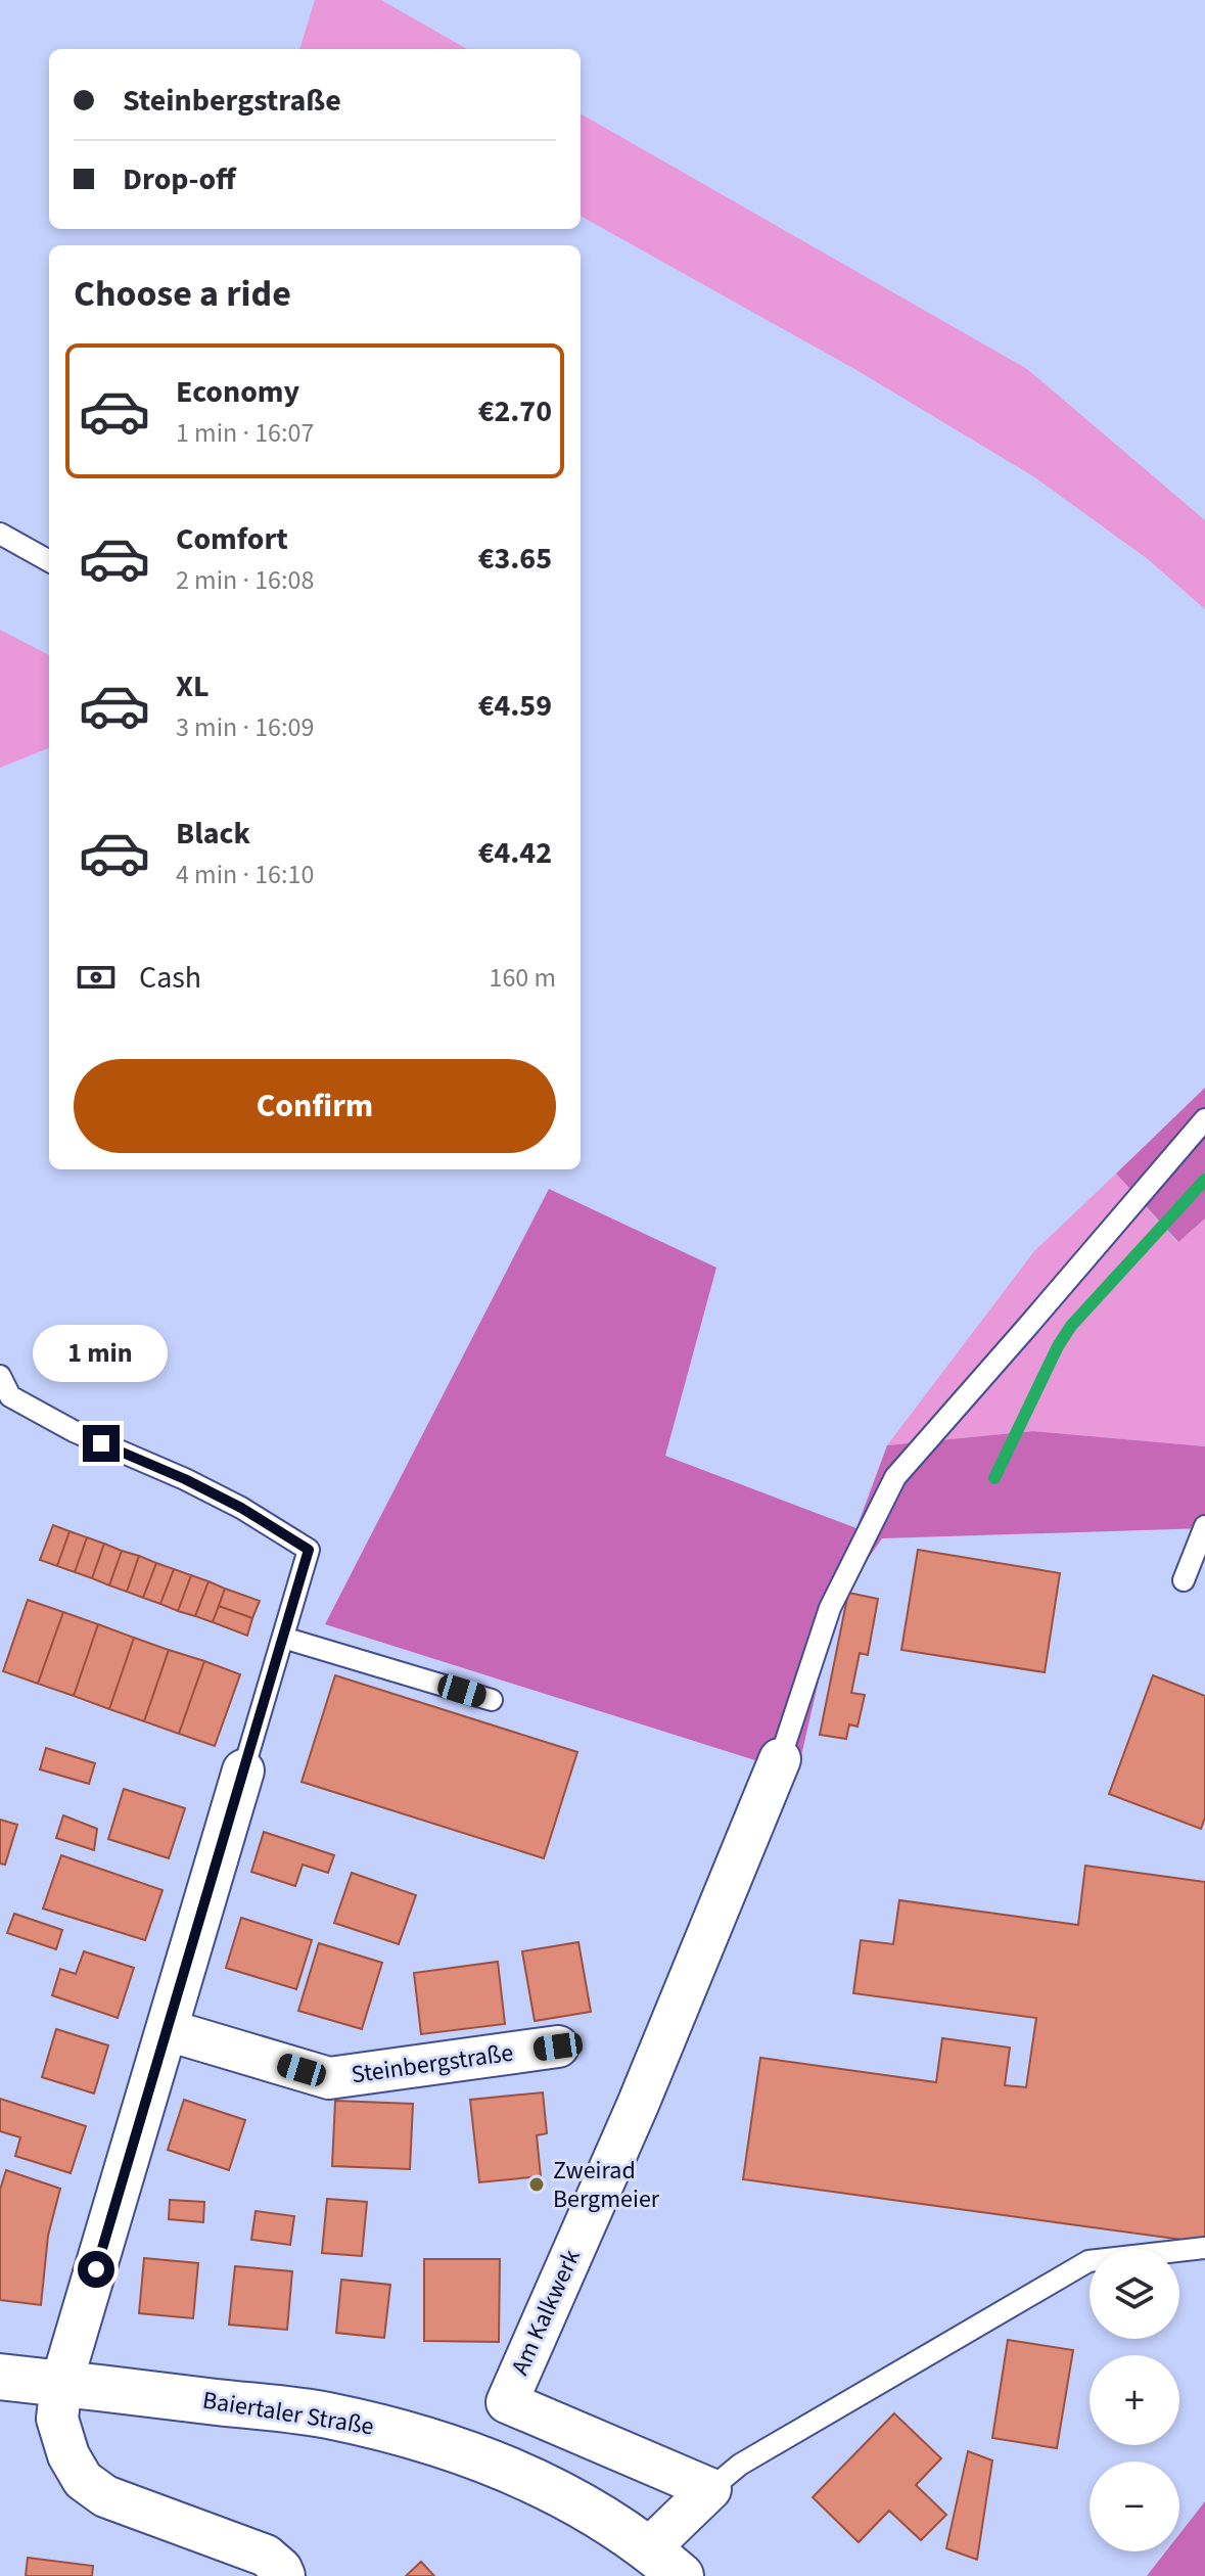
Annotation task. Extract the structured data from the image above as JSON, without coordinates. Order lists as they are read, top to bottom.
{
  "streets": {
    "main road": ["Baiertaler Straße"],
    "street": ["Steinbergstraße", "Am Kalkwerk"]
  },
  "places": ["Zweirad Bergmeier"],
  "page": {
    "banner": ["Steinbergstraße", "Drop-off"],
    "heading": "Choose a ride",
    "list": [
      {
        "name": "Economy",
        "note": "1 min · 16:07",
        "value": "€2.70"
      },
      {
        "name": "Comfort",
        "note": "2 min · 16:08",
        "value": "€3.65"
      },
      {
        "name": "XL",
        "note": "3 min · 16:09",
        "value": "€4.59"
      },
      {
        "name": "Black",
        "note": "4 min · 16:10",
        "value": "€4.42"
      }
    ],
    "pay": ["Cash", "160 m"],
    "buttons": "Confirm",
    "bubble": "1 min",
    "map_buttons": ["+", "−"]
  }
}
